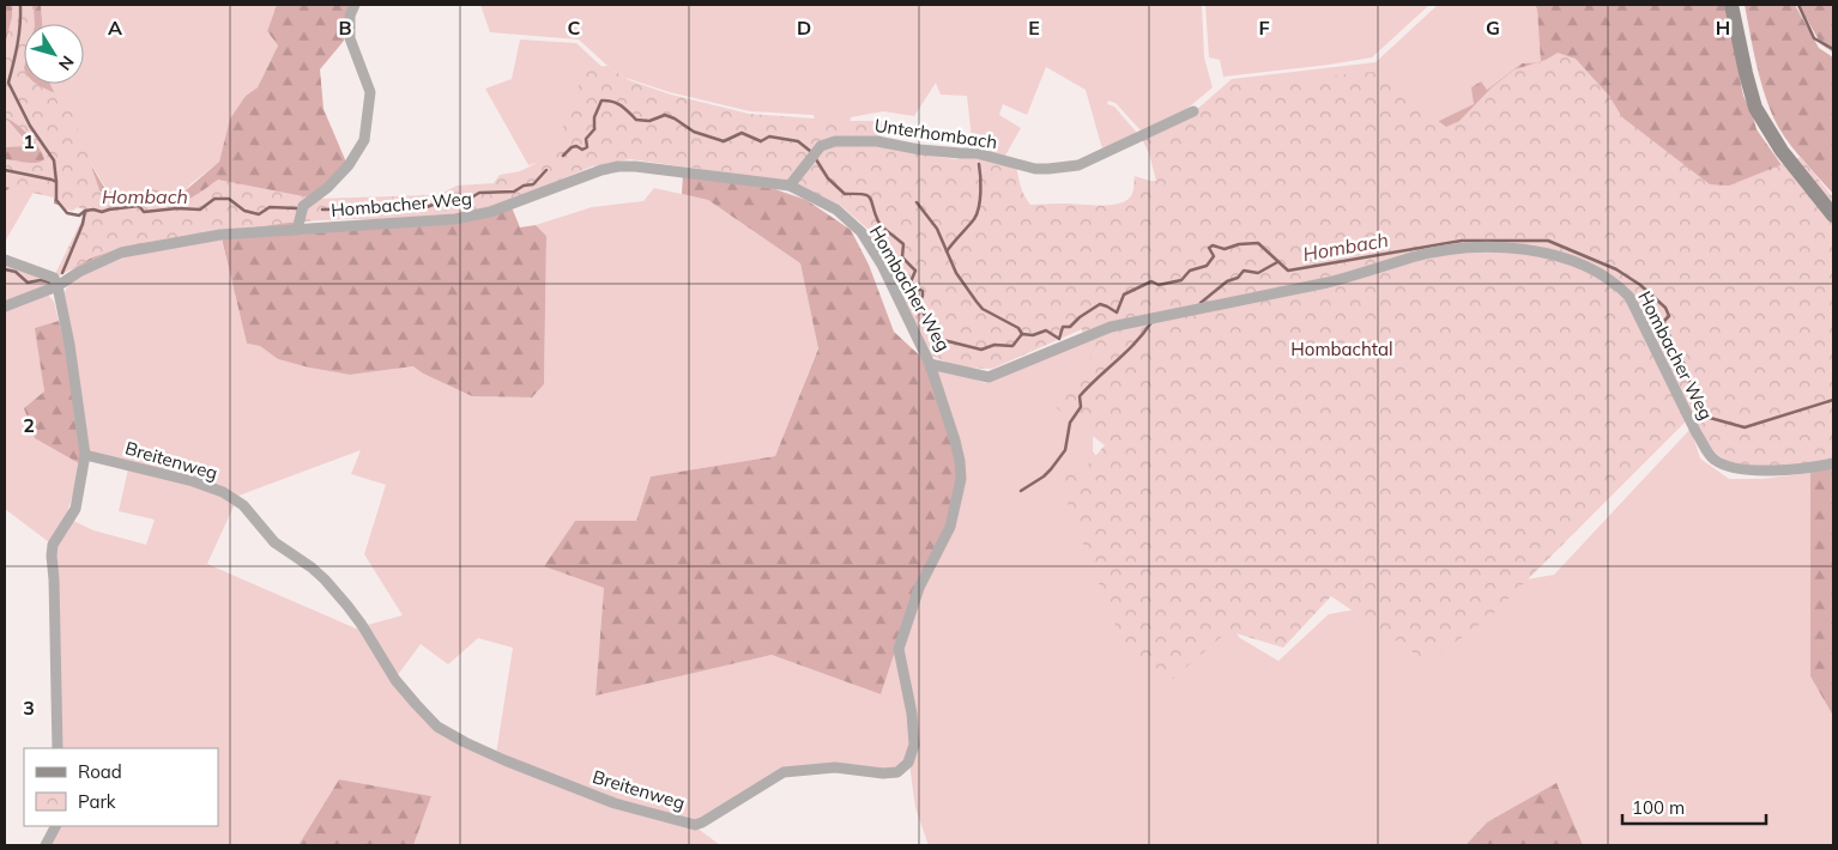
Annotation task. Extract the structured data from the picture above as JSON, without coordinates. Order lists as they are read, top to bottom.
{
  "streets": {
    "street": ["Unterhombach", "Hombacher Weg", "Breitenweg"]
  },
  "crossings": [
    ["Unterhombach", "Hombacher Weg"],
    ["Hombacher Weg", "Breitenweg"]
  ],
  "water": ["Hombach"],
  "parks": ["Hombachtal"],
  "legend": ["Road", "Park"],
  "scale_bar": "100 m",
  "north": "bottom right",
  "grid": {
    "columns": [
      "A",
      "B",
      "C",
      "D",
      "E",
      "F",
      "G",
      "H"
    ],
    "rows": ["1", "2", "3"]
  }
}
